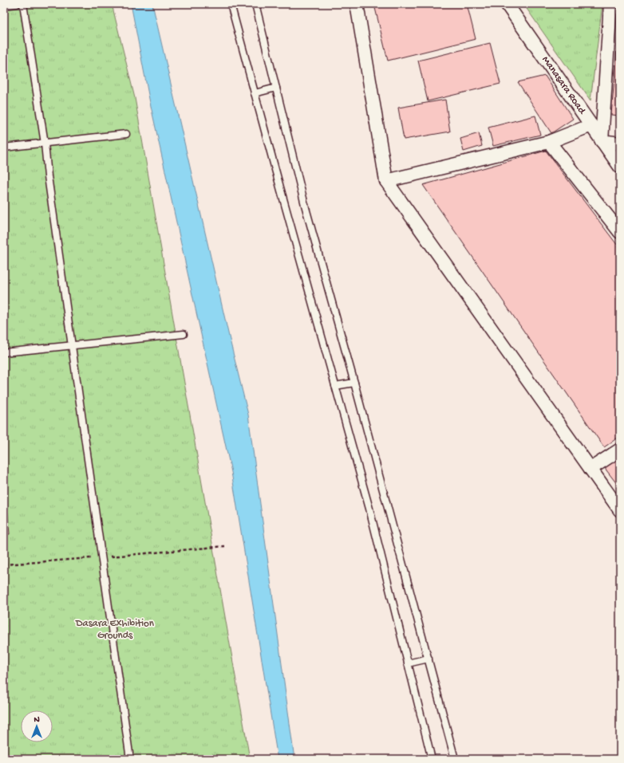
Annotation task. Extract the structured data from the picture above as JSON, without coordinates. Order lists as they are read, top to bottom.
{
  "streets": {
    "street": ["Manasara Road"]
  },
  "parks": ["Dasara Exhibition Grounds"],
  "north": "top"
}
